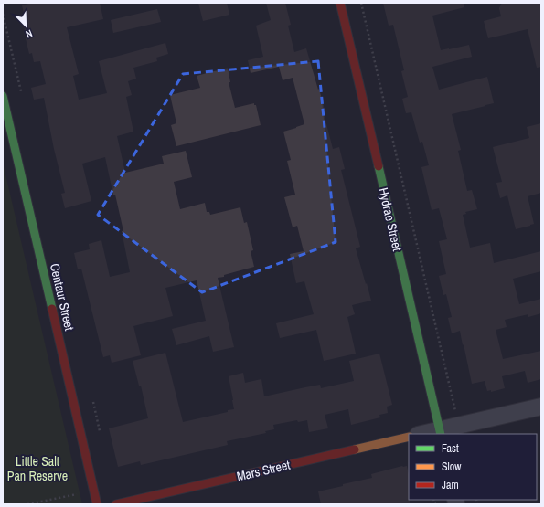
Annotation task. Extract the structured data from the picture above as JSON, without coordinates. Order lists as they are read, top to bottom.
{
  "streets": {
    "street": ["Hydrae Street", "Centaur Street", "Mars Street"]
  },
  "parks": ["Little Salt Pan Reserve"],
  "legend": ["Fast", "Slow", "Jam"],
  "north": "bottom right"
}
